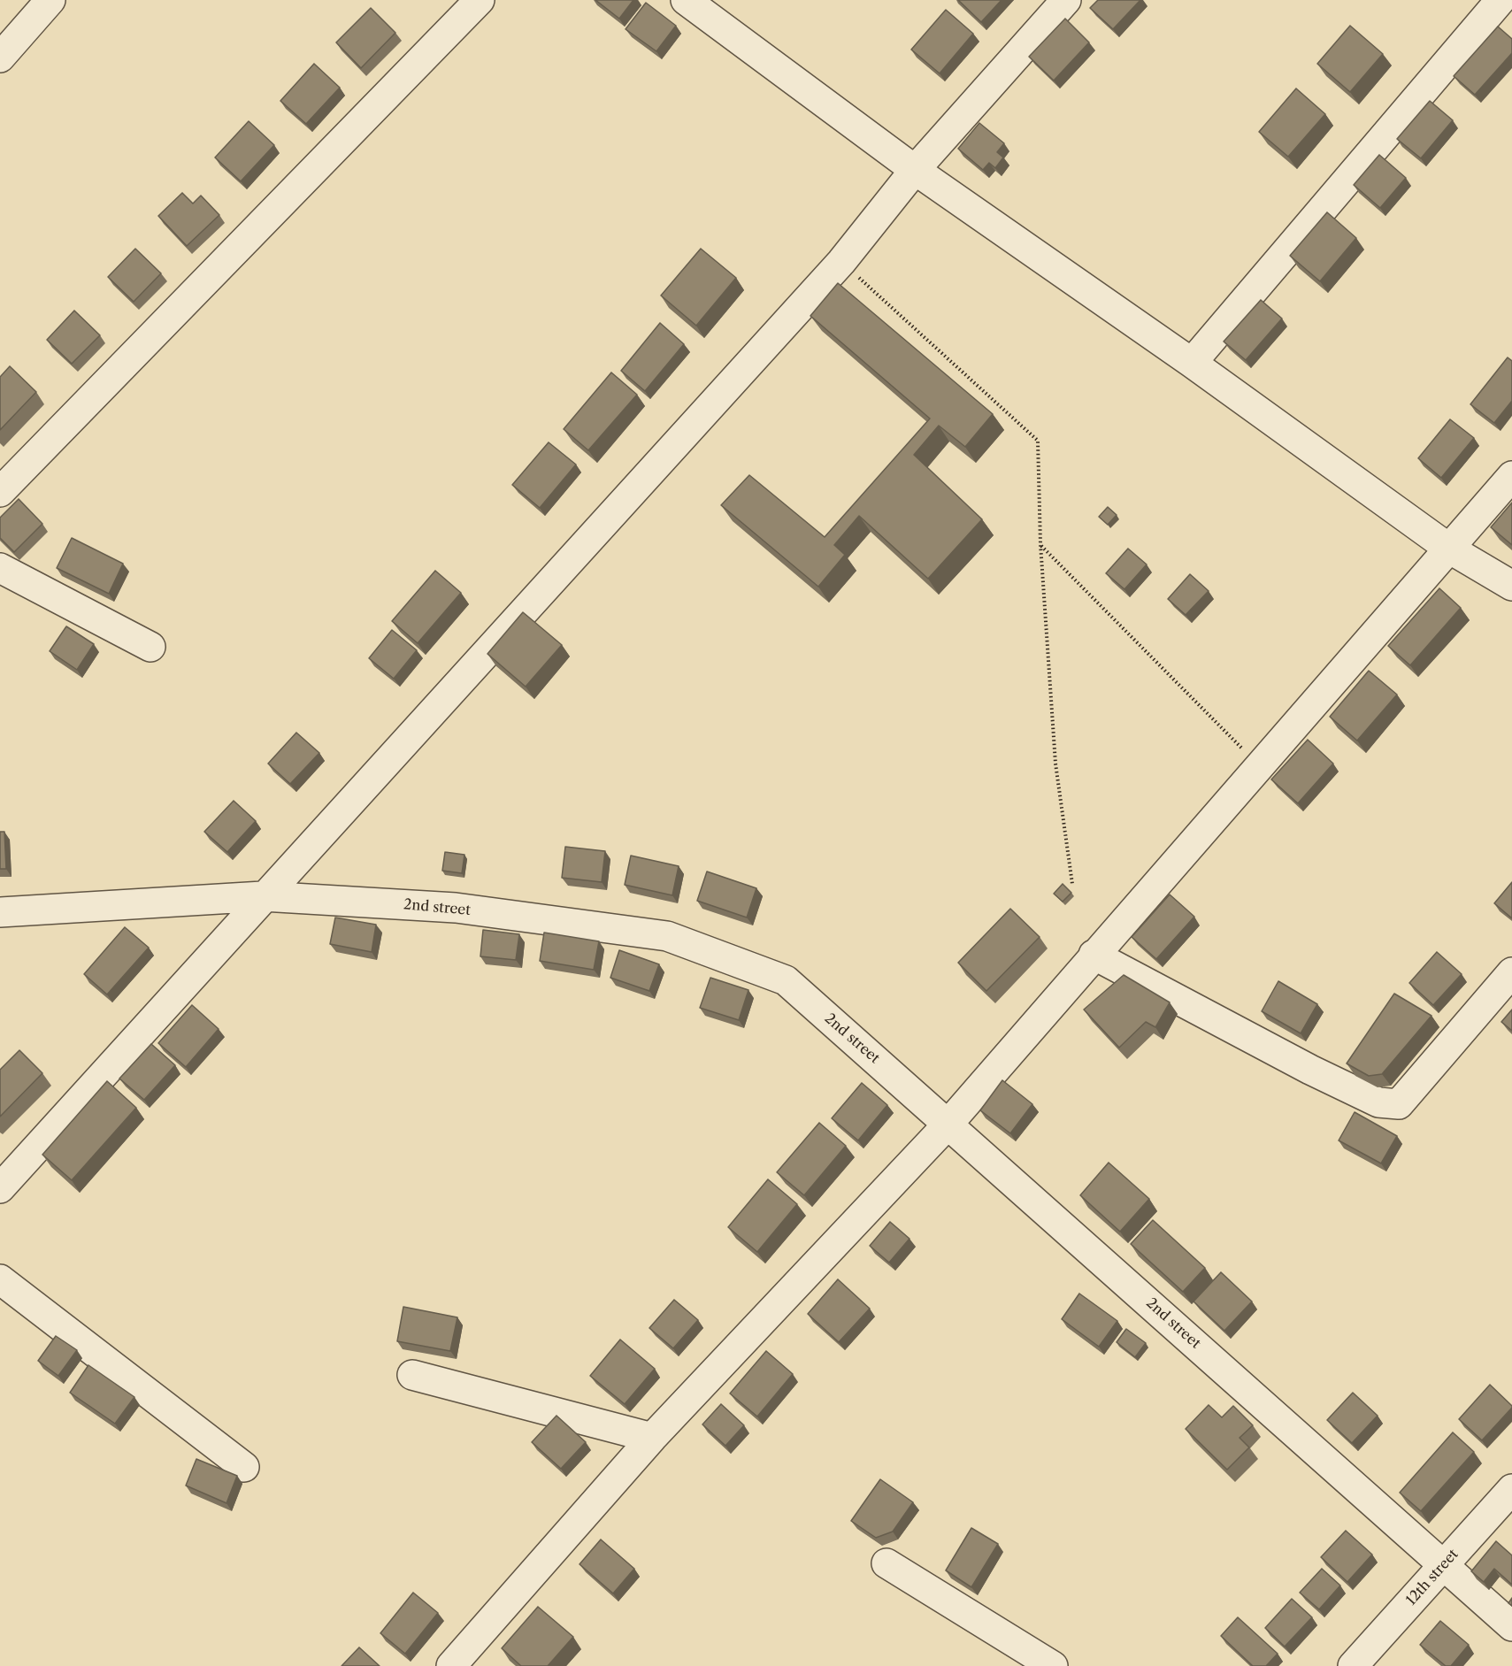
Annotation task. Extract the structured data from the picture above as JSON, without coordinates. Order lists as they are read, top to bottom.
{
  "streets": {
    "street": ["2nd street", "12th street"]
  },
  "crossings": [
    ["2nd street", "12th street"]
  ]
}
